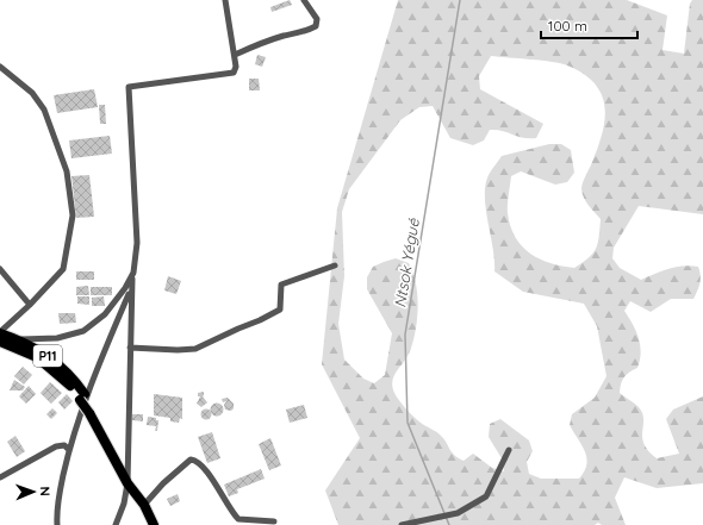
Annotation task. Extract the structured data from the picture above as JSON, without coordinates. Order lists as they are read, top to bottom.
{
  "streets": {
    "main road": ["P11"]
  },
  "water": ["Ntsok Yégué"],
  "scale_bar": "100 m",
  "north": "right"
}
